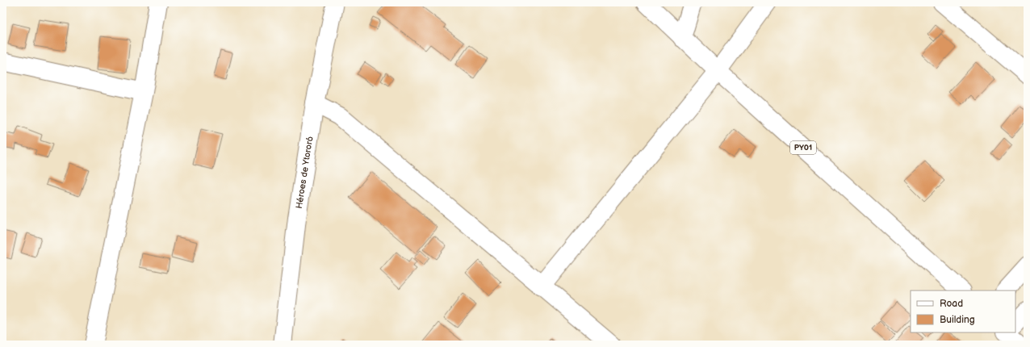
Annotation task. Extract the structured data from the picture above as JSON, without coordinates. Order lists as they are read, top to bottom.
{
  "streets": {
    "main road": ["PY01", "Héroes de Ytororó"]
  },
  "legend": ["Road", "Building"]
}
